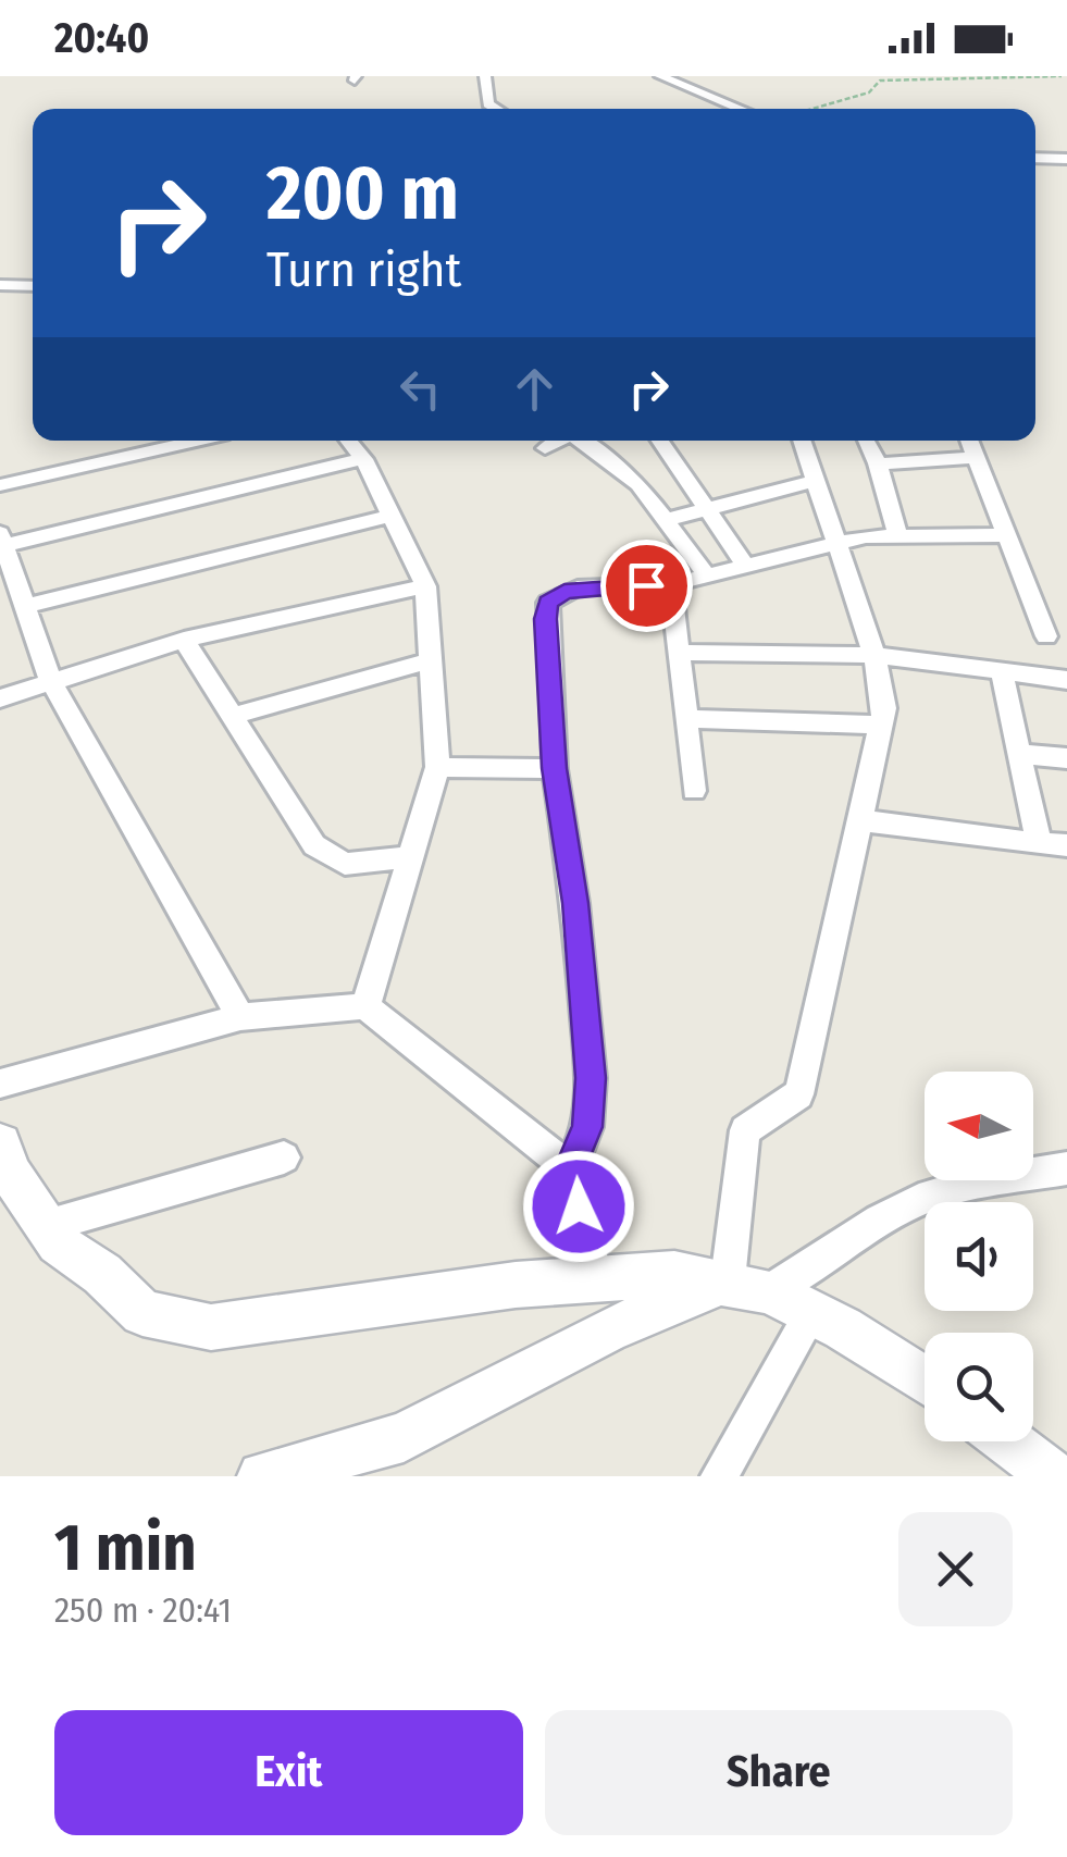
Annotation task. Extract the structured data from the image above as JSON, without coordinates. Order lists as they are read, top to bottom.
{
  "north": "left",
  "page": {
    "status": "20:40",
    "turn": ["200 m", "Turn right"],
    "heading": ["1 min", "250 m · 20:41"],
    "buttons": ["Exit", "Share"]
  }
}
